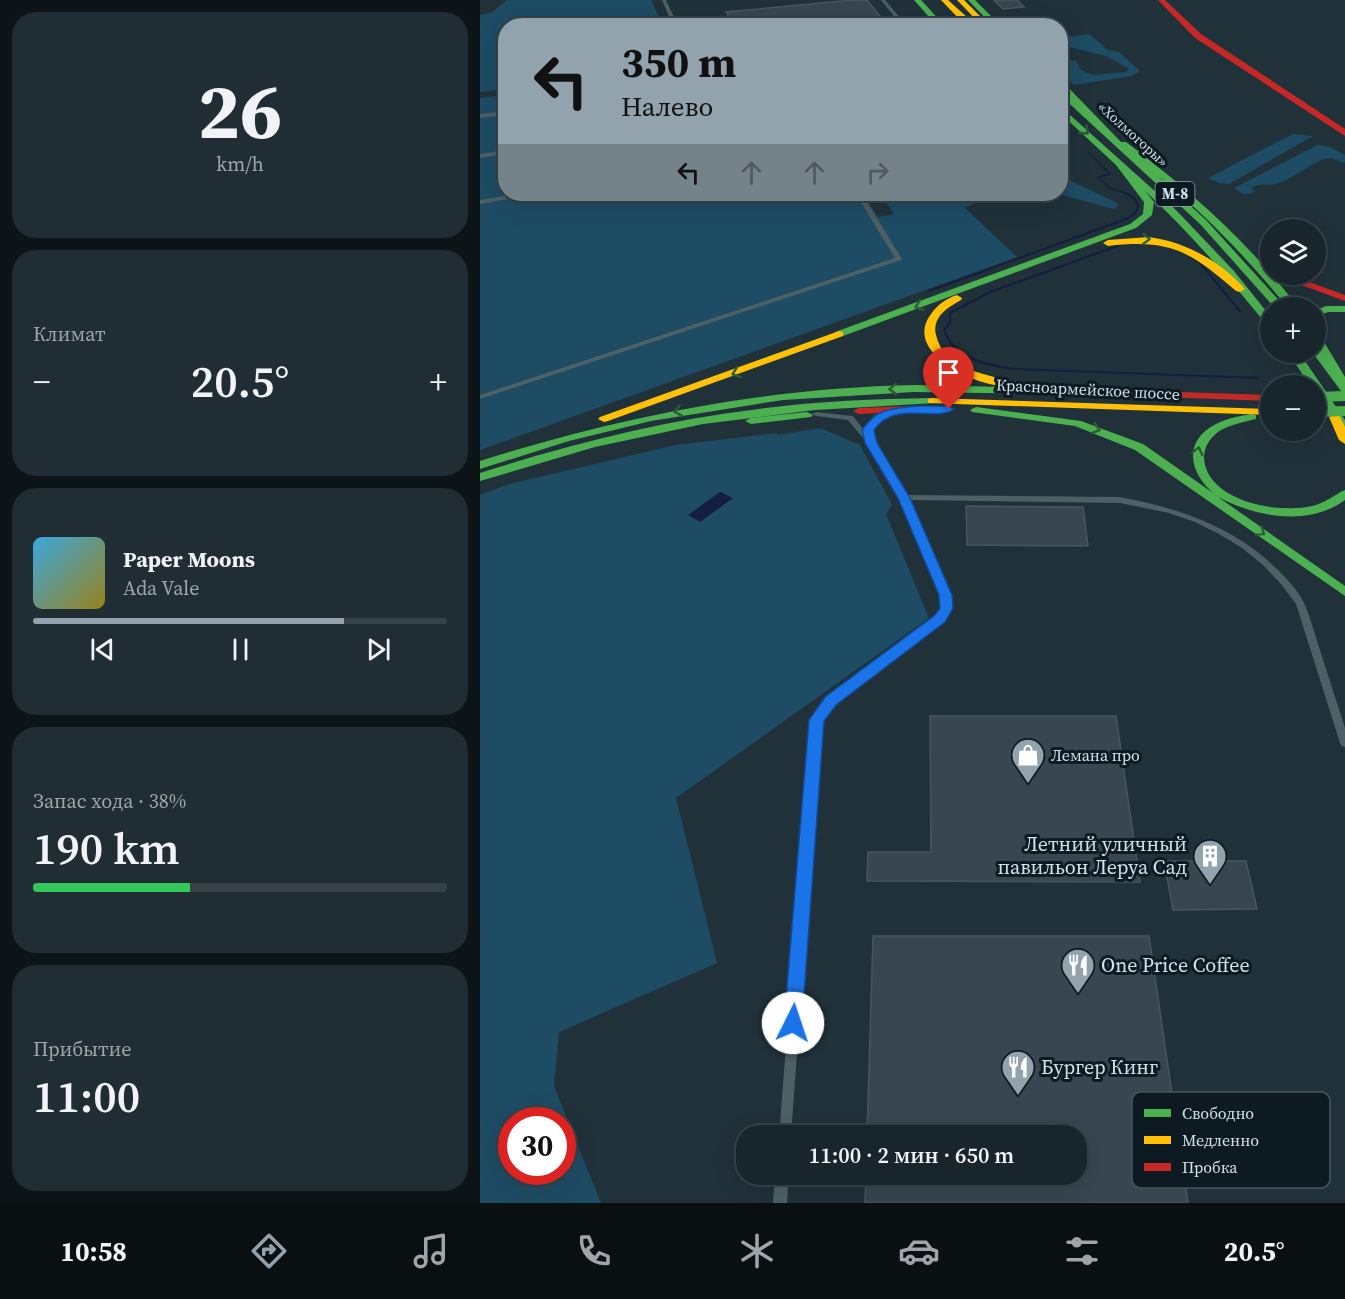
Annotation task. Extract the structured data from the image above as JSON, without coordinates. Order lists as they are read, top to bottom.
{
  "streets": {
    "main road": ["«Холмогоры»", "М-8", "Красноармейское шоссе"]
  },
  "places": {
    "shop": ["Лемана про"],
    "building": ["Летний уличный павильон Леруа Сад"],
    "restaurant": ["One Price Coffee", "Бургер Кинг"]
  },
  "legend": ["Свободно", "Медленно", "Пробка"],
  "page": {
    "tile": [
      ["26", "km/h"],
      "Климат",
      ["Запас хода · 38%", "190 km"],
      ["Прибытие", "11:00"]
    ],
    "turn": ["350 m", "Налево"],
    "map_buttons": ["+", "−"],
    "heat": ["−", "20.5°", "+"],
    "song": ["Paper Moons", "Ada Vale"],
    "limit": "30",
    "trip": "11:00 · 2 мин · 650 m",
    "tabs": ["10:58", "20.5°"]
  }
}
